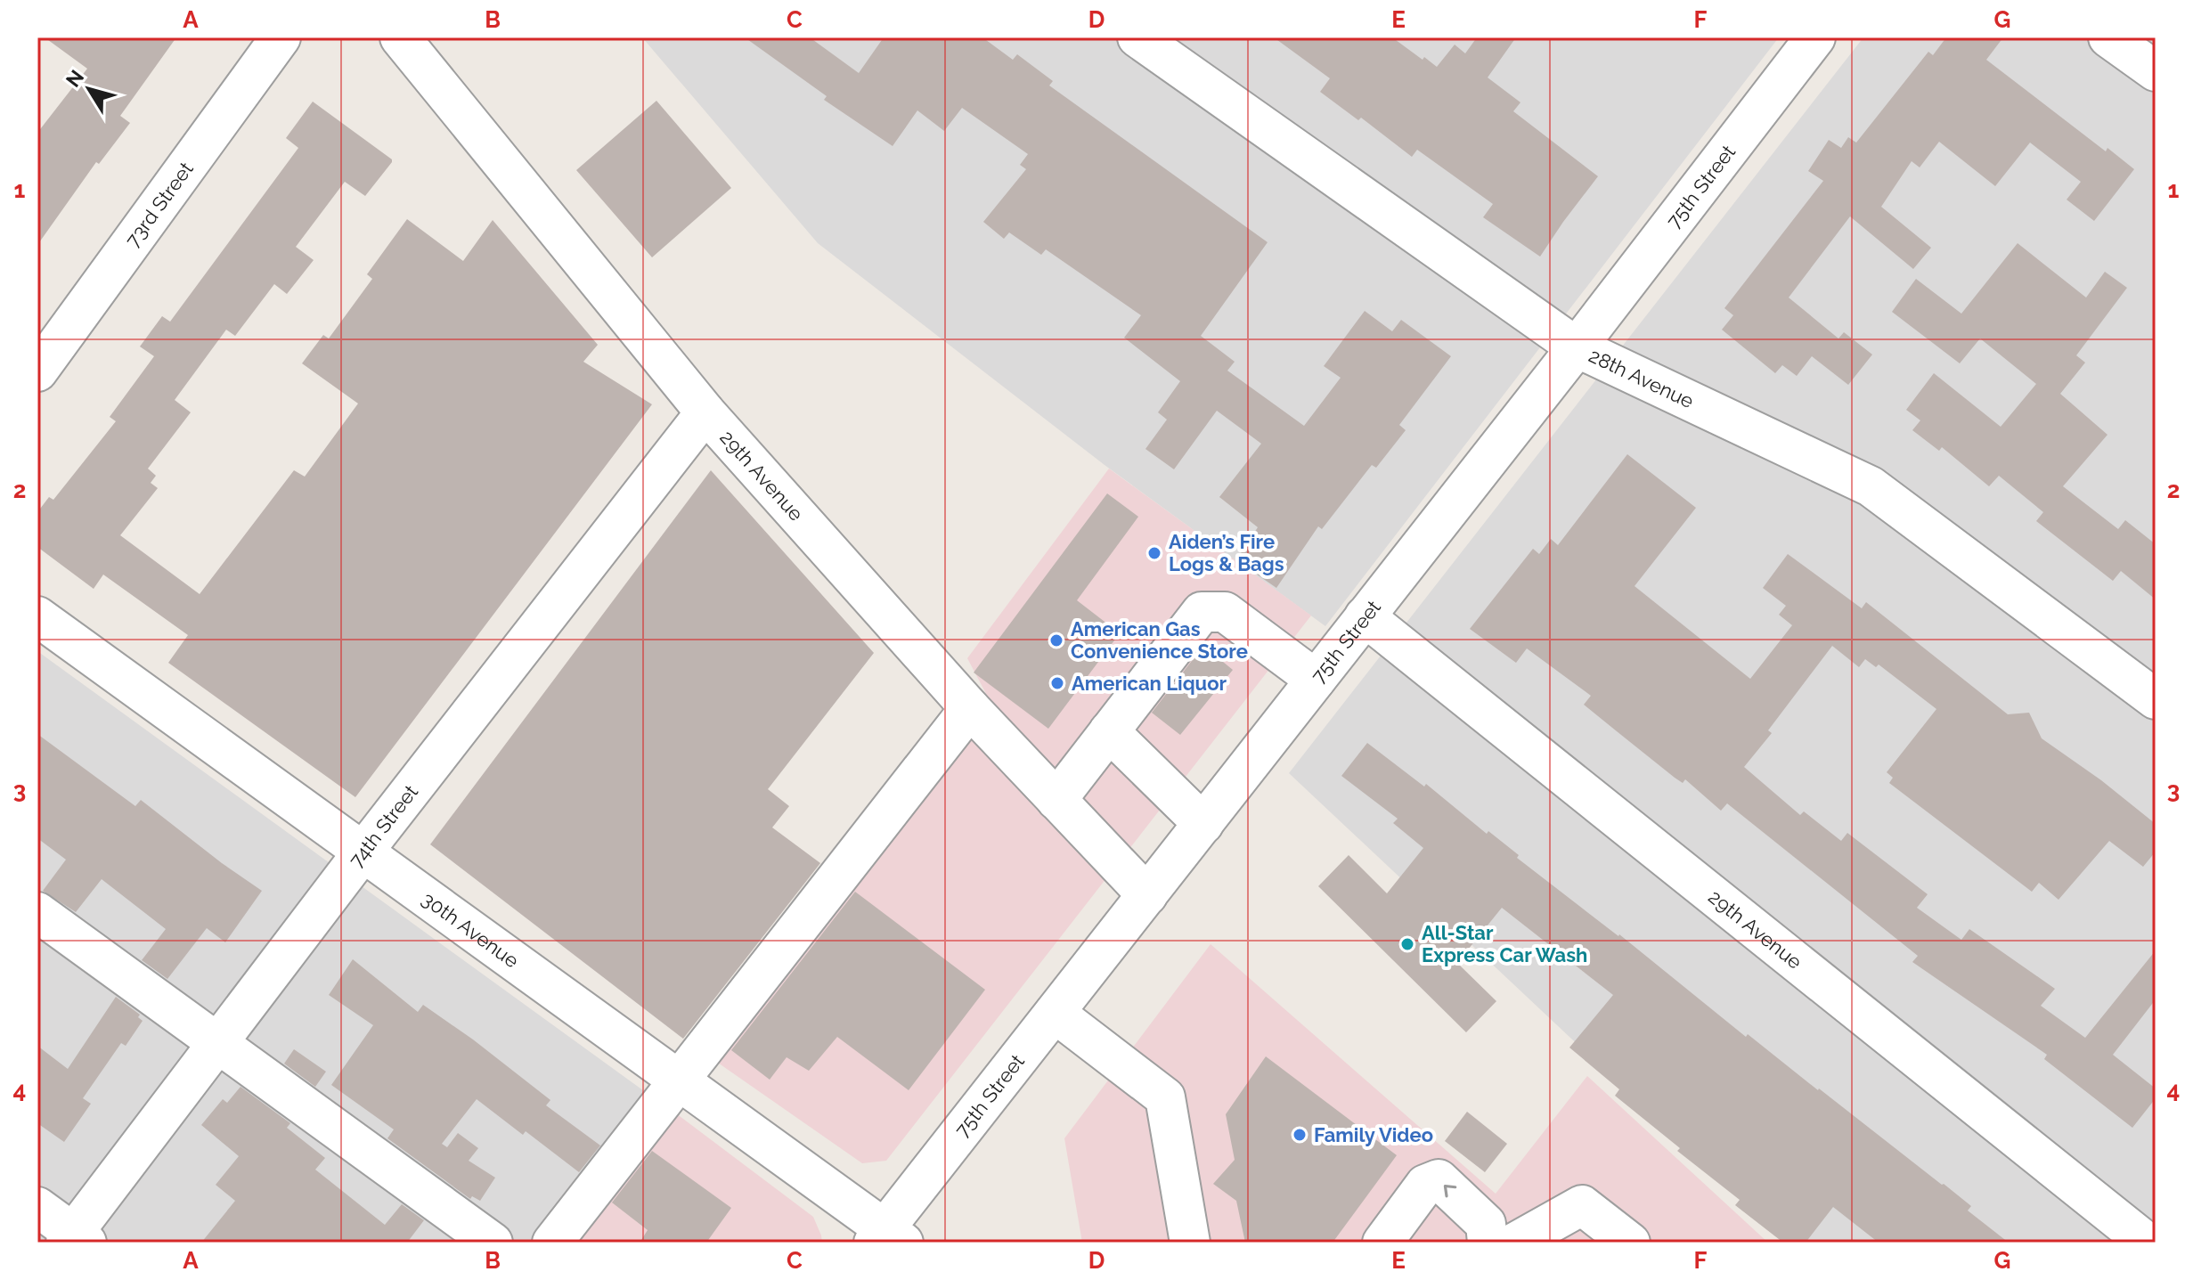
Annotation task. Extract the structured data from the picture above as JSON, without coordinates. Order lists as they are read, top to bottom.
{
  "streets": {
    "street": [
      "75th Street",
      "73rd Street",
      "28th Avenue",
      "29th Avenue",
      "74th Street",
      "30th Avenue"
    ]
  },
  "crossings": [
    ["75th Street", "28th Avenue"],
    ["75th Street", "29th Avenue"],
    ["75th Street", "30th Avenue"],
    ["29th Avenue", "74th Street"],
    ["74th Street", "30th Avenue"]
  ],
  "places": [
    "Aiden’s Fire Logs & Bags",
    "American Gas Convenience Store",
    "American Liquor",
    "All-Star Express Car Wash",
    "Family Video"
  ],
  "north": "top left",
  "grid": {
    "columns": [
      "A",
      "B",
      "C",
      "D",
      "E",
      "F",
      "G"
    ],
    "rows": [
      "1",
      "2",
      "3",
      "4"
    ]
  }
}
